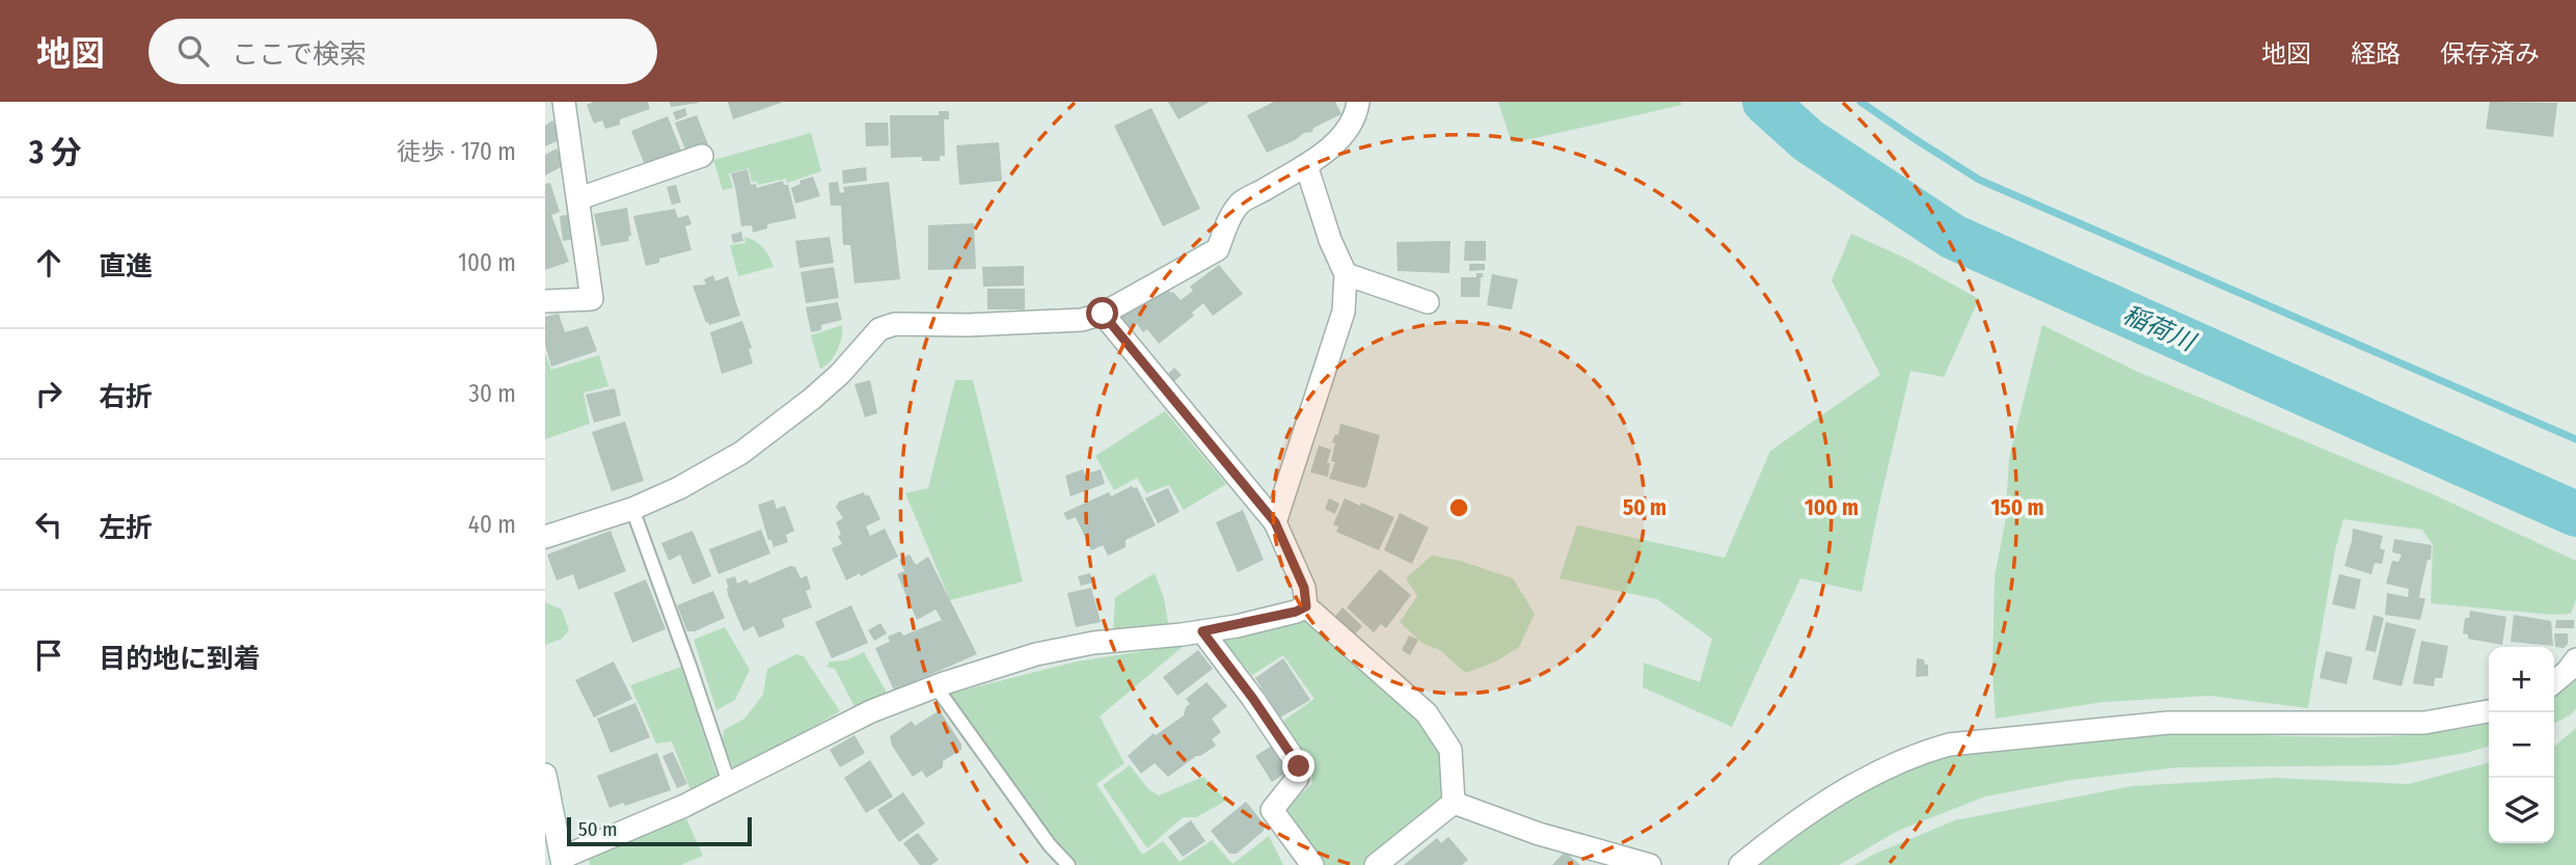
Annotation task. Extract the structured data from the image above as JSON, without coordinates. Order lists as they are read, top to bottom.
{
  "water": ["稲荷川"],
  "scale_bar": "50 m",
  "page": {
    "header": "地図",
    "search": "ここで検索",
    "nav": ["地図", "経路", "保存済み"],
    "heading": ["3 分", "徒歩 · 170 m"],
    "list": [
      ["直進", "100 m"],
      ["右折", "30 m"],
      ["左折", "40 m"],
      "目的地に到着"
    ],
    "map_buttons": ["+", "−"],
    "scale": "50 m"
  },
  "rings": ["50 m", "100 m", "150 m"]
}
